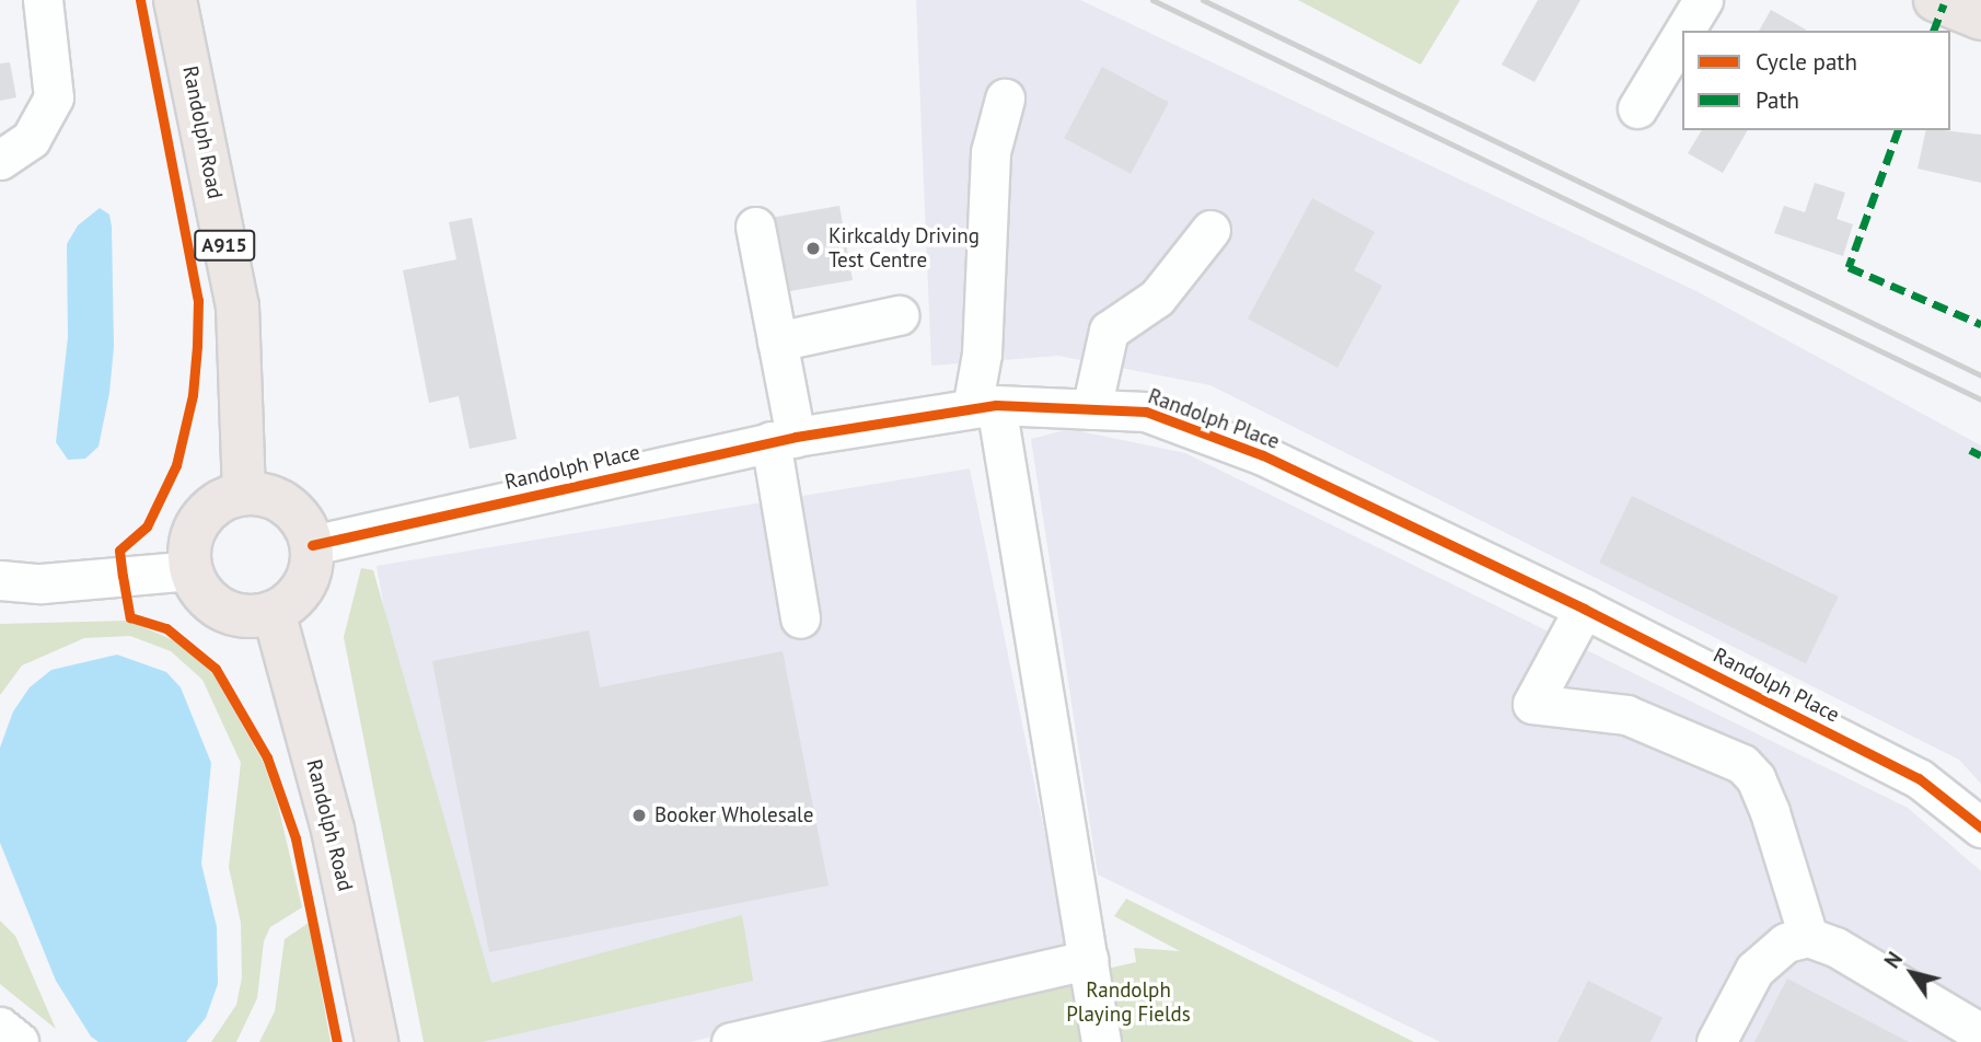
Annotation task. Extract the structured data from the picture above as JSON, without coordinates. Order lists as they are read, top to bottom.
{
  "streets": {
    "main road": ["Randolph Road", "A915"],
    "street": ["Randolph Place"]
  },
  "crossings": [
    ["Randolph Road", "Randolph Place"]
  ],
  "parks": ["Randolph Playing Fields"],
  "places": ["Kirkcaldy Driving Test Centre", "Booker Wholesale"],
  "legend": ["Cycle path", "Path"],
  "north": "top left"
}
